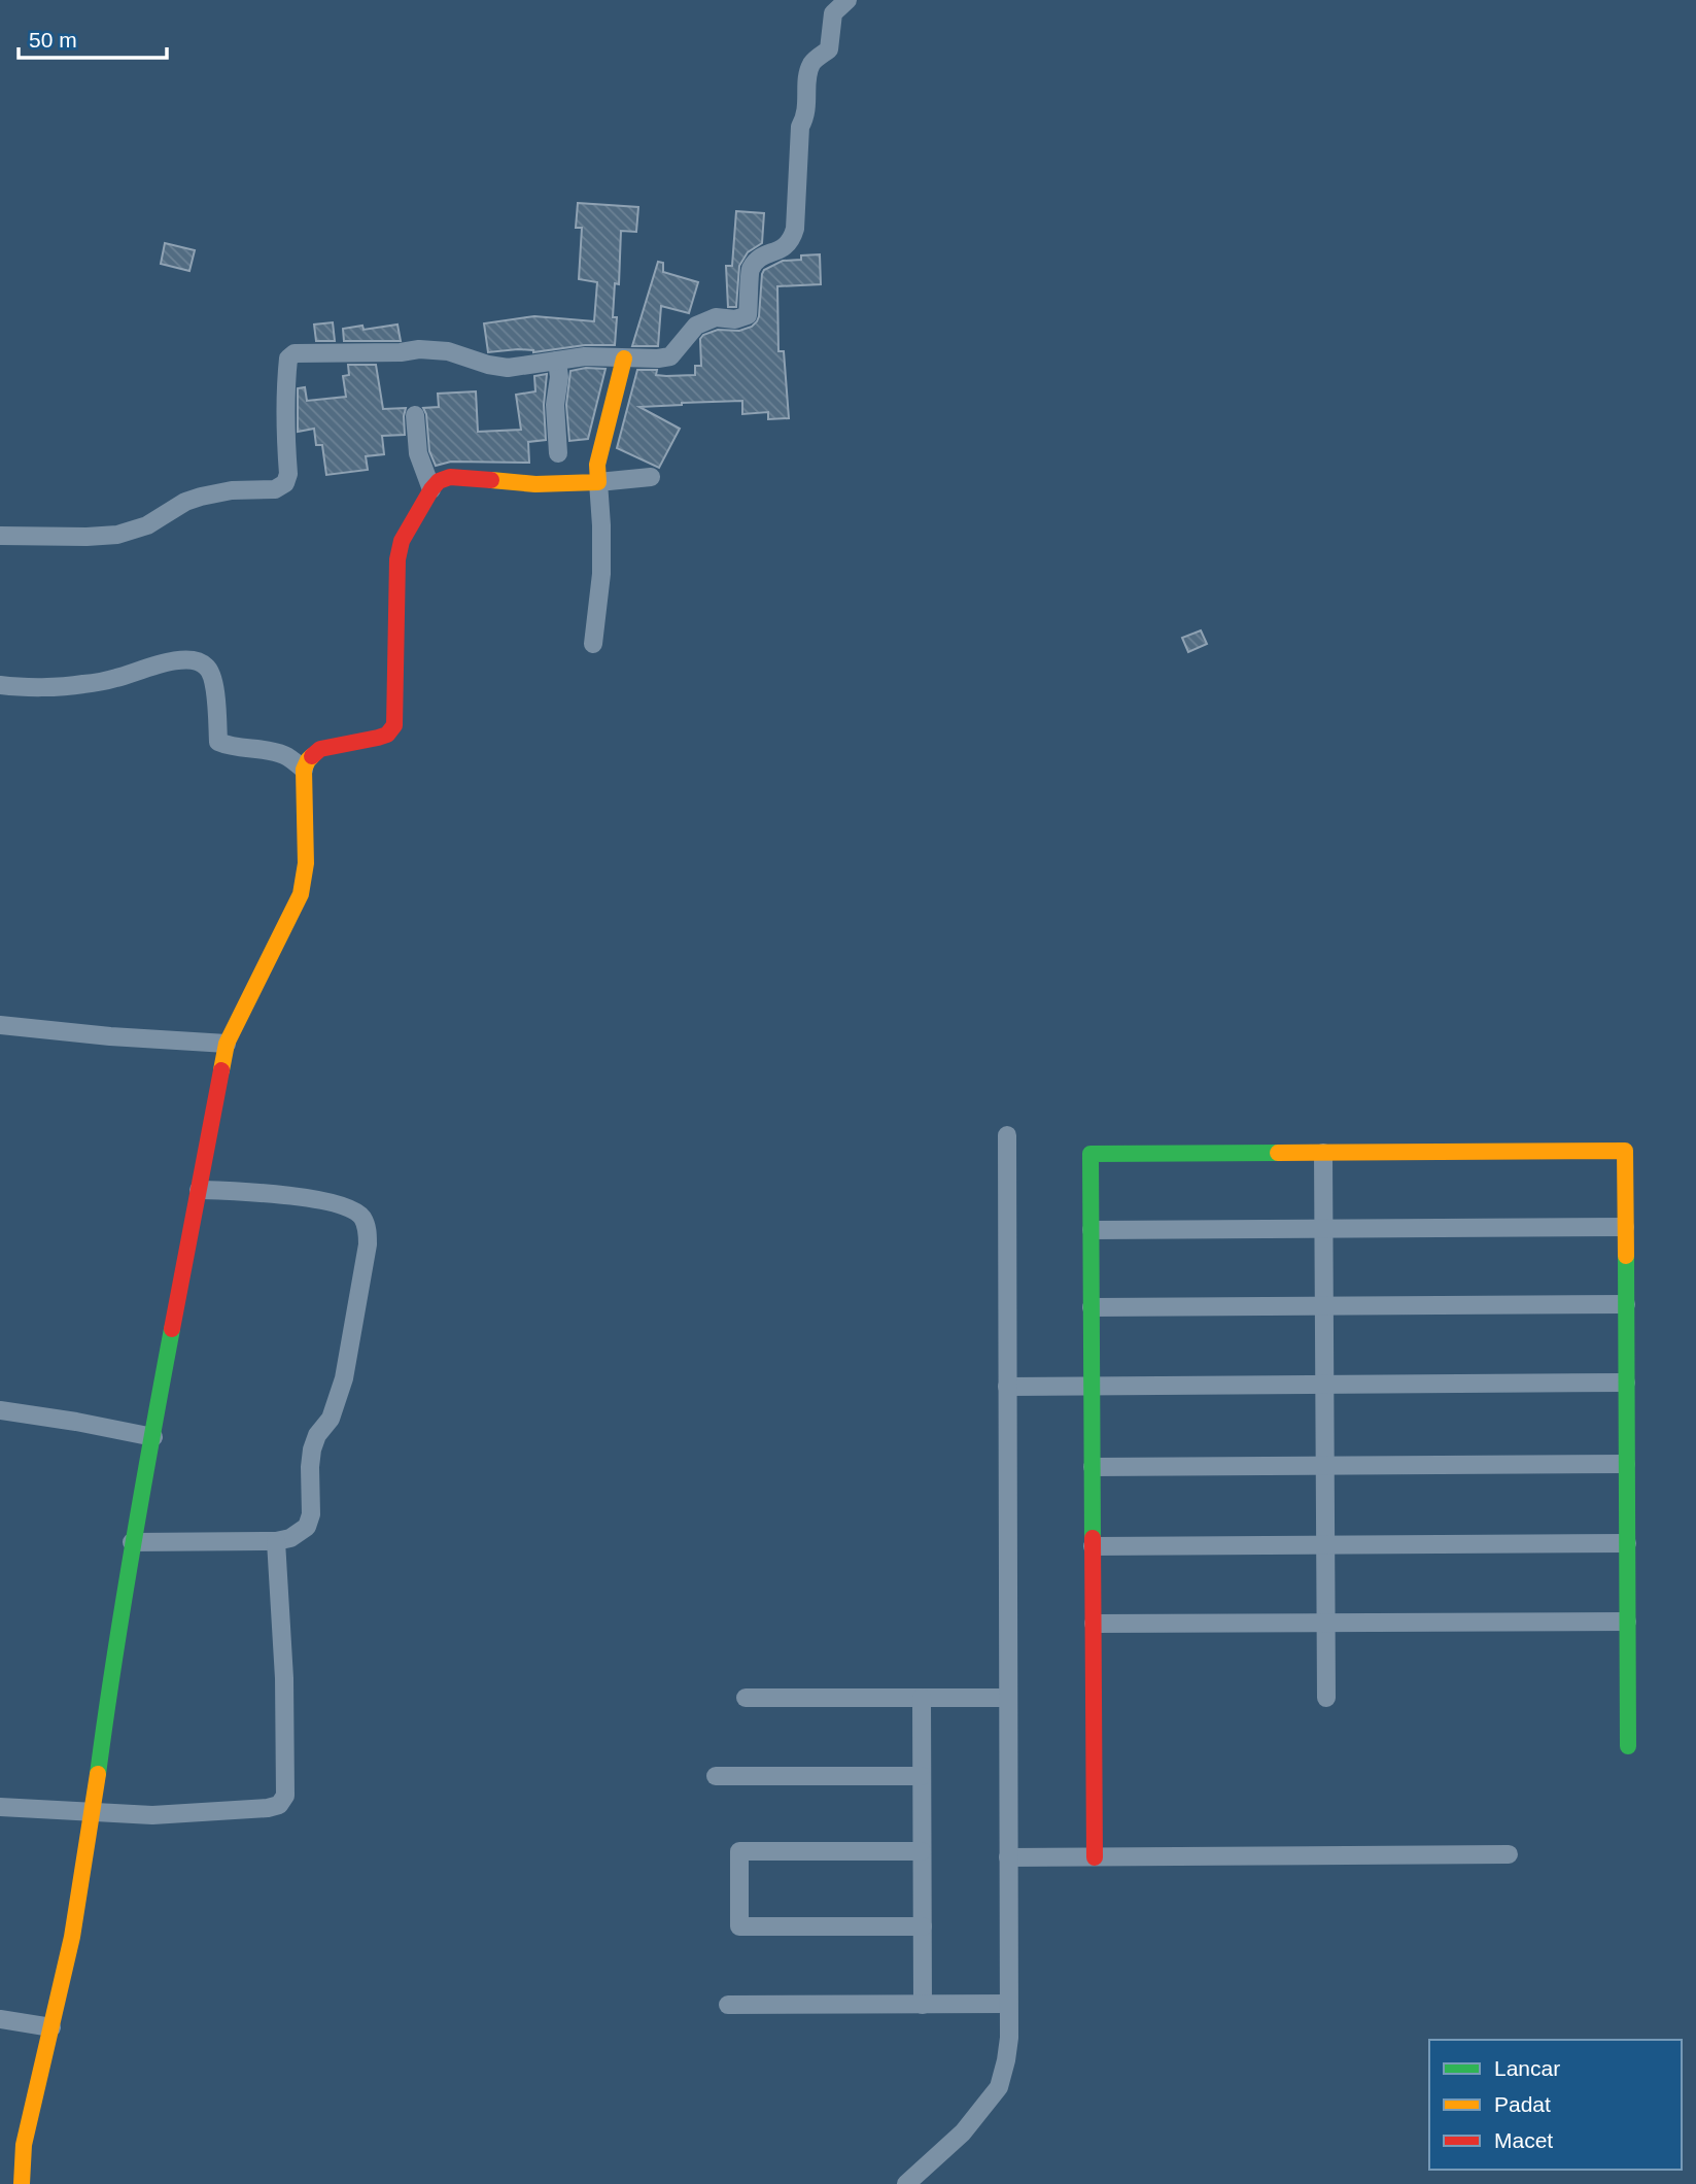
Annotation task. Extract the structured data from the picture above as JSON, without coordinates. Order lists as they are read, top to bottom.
{
  "legend": ["Lancar", "Padat", "Macet"],
  "scale_bar": "50 m"
}
